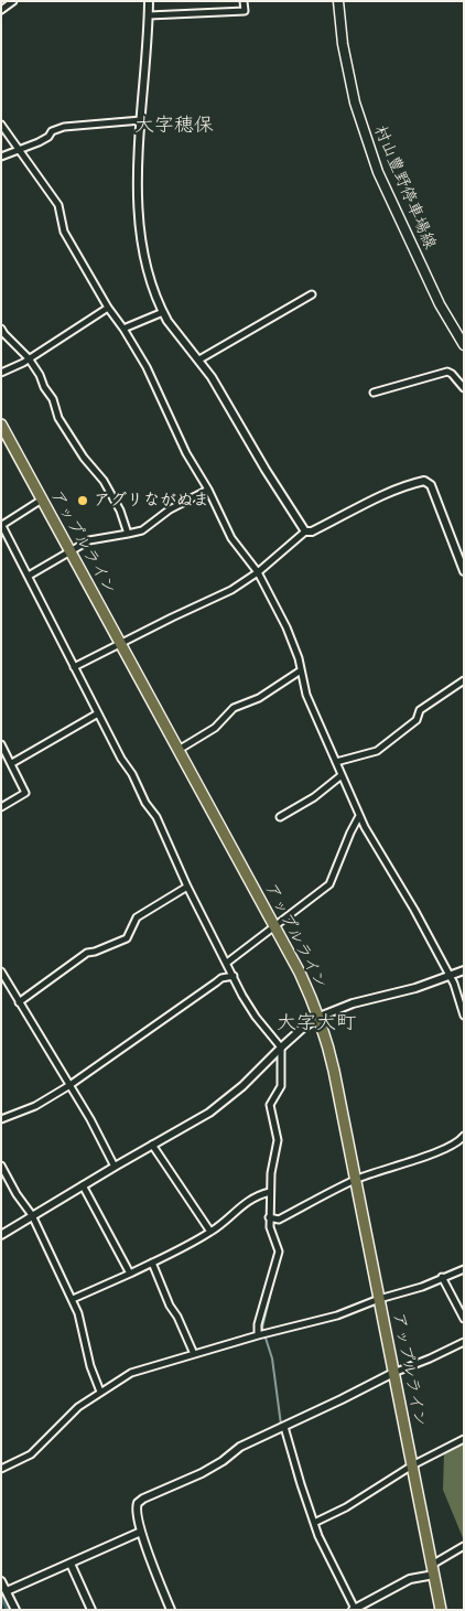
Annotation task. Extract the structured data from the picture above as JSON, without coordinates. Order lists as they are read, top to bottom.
{
  "streets": {
    "highway": ["アップルライン"],
    "main road": ["村山豊野停車場線"]
  },
  "districts": ["大字穂保", "大字大町"],
  "places": ["アグリながぬま"]
}
